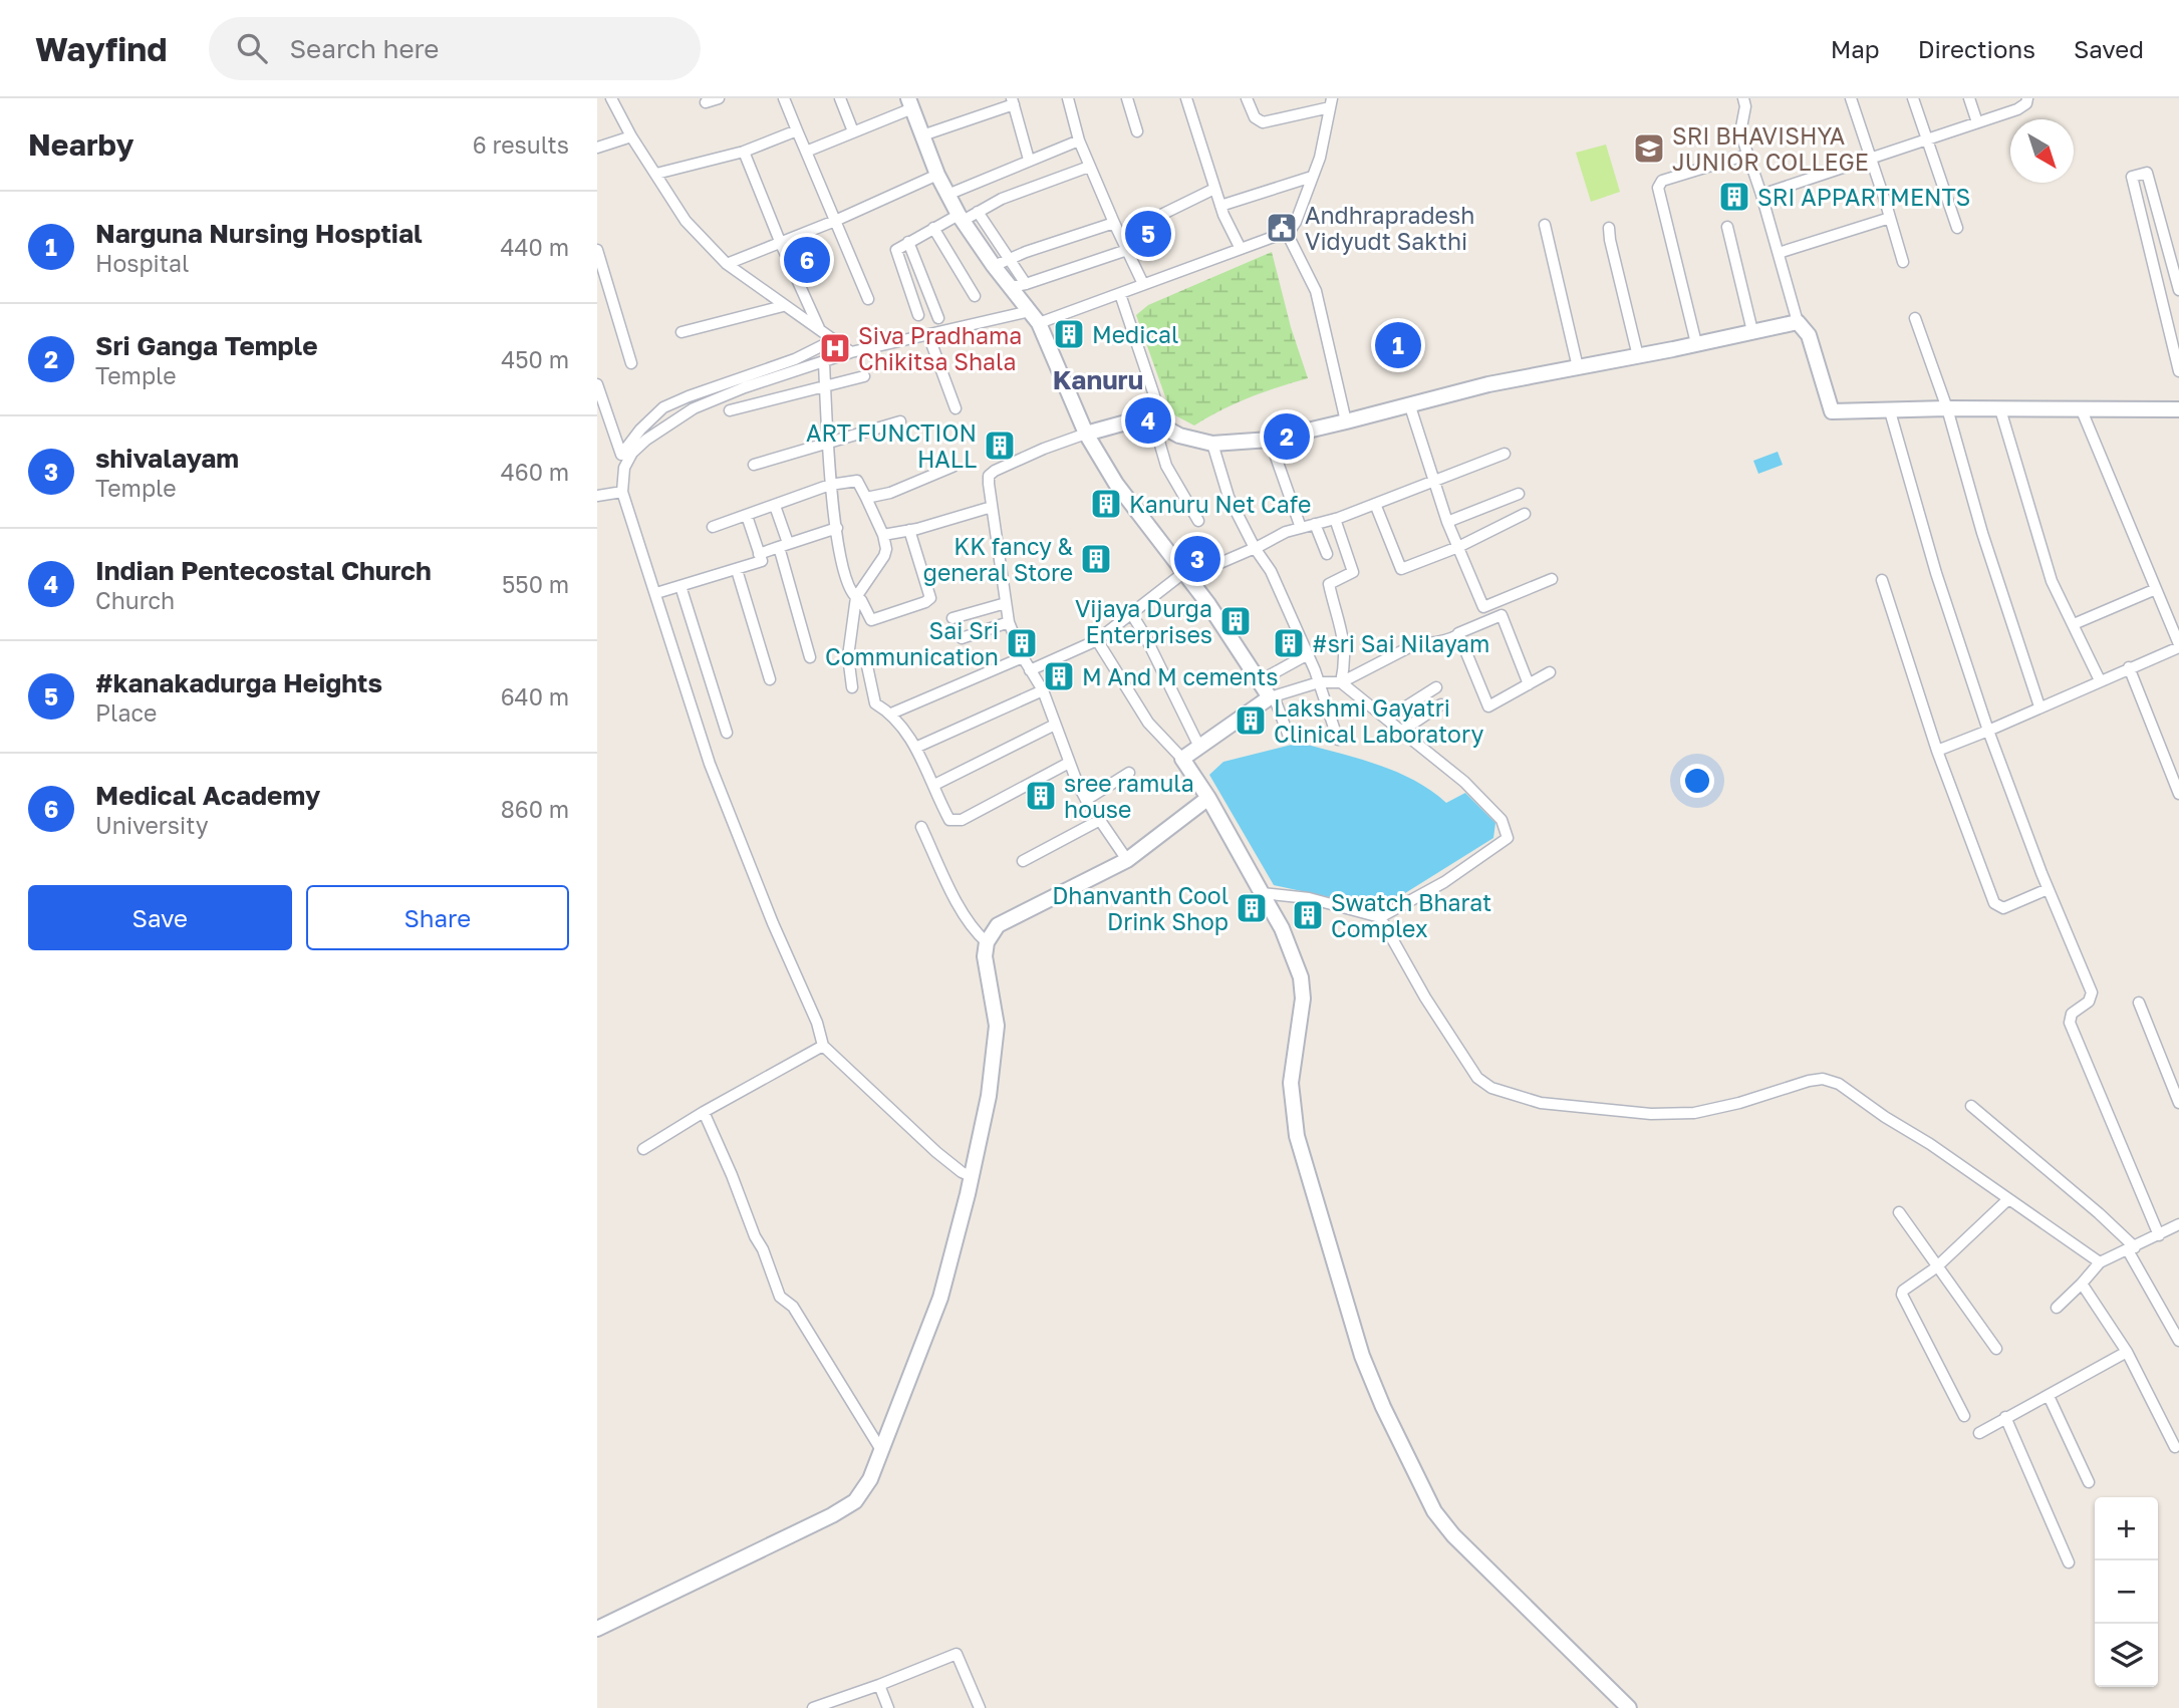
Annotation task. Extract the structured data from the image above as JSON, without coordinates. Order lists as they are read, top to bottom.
{
  "districts": ["Kanuru"],
  "places": {
    "school or university": ["SRI BHAVISHYA JUNIOR COLLEGE"],
    "building": [
      "SRI APPARTMENTS",
      "Medical",
      "ART FUNCTION HALL",
      "Kanuru Net Cafe",
      "KK fancy & general Store",
      "Vijaya Durga Enterprises",
      "Sai Sri Communication",
      "#sri Sai Nilayam",
      "M And M cements",
      "Lakshmi Gayatri Clinical Laboratory",
      "sree ramula house",
      "Dhanvanth Cool Drink Shop",
      "Swatch Bharat Complex"
    ],
    "public building": ["Andhrapradesh Vidyudt Sakthi"],
    "hospital": ["Siva Pradhama Chikitsa Shala"]
  },
  "north": "bottom right",
  "page": {
    "header": "Wayfind",
    "search": "Search here",
    "nav": ["Map", "Directions", "Saved"],
    "heading": ["Nearby", "6 results"],
    "list": [
      {
        "mark": "1",
        "name": "Narguna Nursing Hosptial",
        "note": "Hospital",
        "value": "440 m"
      },
      {
        "mark": "2",
        "name": "Sri Ganga Temple",
        "note": "Temple",
        "value": "450 m"
      },
      {
        "mark": "3",
        "name": "shivalayam",
        "note": "Temple",
        "value": "460 m"
      },
      {
        "mark": "4",
        "name": "Indian Pentecostal Church",
        "note": "Church",
        "value": "550 m"
      },
      {
        "mark": "5",
        "name": "#kanakadurga Heights",
        "note": "Place",
        "value": "640 m"
      },
      {
        "mark": "6",
        "name": "Medical Academy",
        "note": "University",
        "value": "860 m"
      }
    ],
    "pins": [
      "5",
      "6",
      "1",
      "4",
      "2",
      "3"
    ],
    "buttons": ["Save", "Share"],
    "map_buttons": ["+", "−"]
  }
}
